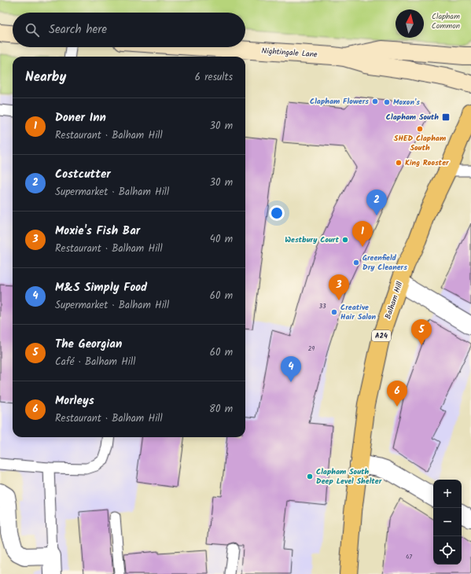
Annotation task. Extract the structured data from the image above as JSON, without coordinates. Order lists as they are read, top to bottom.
{
  "streets": {
    "highway": ["Balham Hill", "A24"],
    "main road": ["Nightingale Lane"]
  },
  "parks": ["Clapham Common"],
  "places": {
    "other": [
      "Clapham Flowers",
      "Moxon's",
      "SHED Clapham South",
      "King Rooster",
      "Westbury Court",
      "Greenfield Dry Cleaners",
      "Creative Hair Salon",
      "Clapham South Deep Level Shelter"
    ],
    "transit": ["Clapham South"]
  },
  "house_numbers": ["33", "29", "47"],
  "north": "top",
  "page": {
    "search": "Search here",
    "heading": ["Nearby", "6 results"],
    "list": [
      {
        "mark": "1",
        "name": "Doner Inn",
        "note": "Restaurant · Balham Hill",
        "value": "30 m"
      },
      {
        "mark": "2",
        "name": "Costcutter",
        "note": "Supermarket · Balham Hill",
        "value": "30 m"
      },
      {
        "mark": "3",
        "name": "Moxie's Fish Bar",
        "note": "Restaurant · Balham Hill",
        "value": "40 m"
      },
      {
        "mark": "4",
        "name": "M&S Simply Food",
        "note": "Supermarket · Balham Hill",
        "value": "60 m"
      },
      {
        "mark": "5",
        "name": "The Georgian",
        "note": "Café · Balham Hill",
        "value": "60 m"
      },
      {
        "mark": "6",
        "name": "Morleys",
        "note": "Restaurant · Balham Hill",
        "value": "80 m"
      }
    ],
    "pins": [
      "2",
      "1",
      "3",
      "5",
      "4",
      "6"
    ],
    "map_buttons": ["+", "−"]
  }
}
